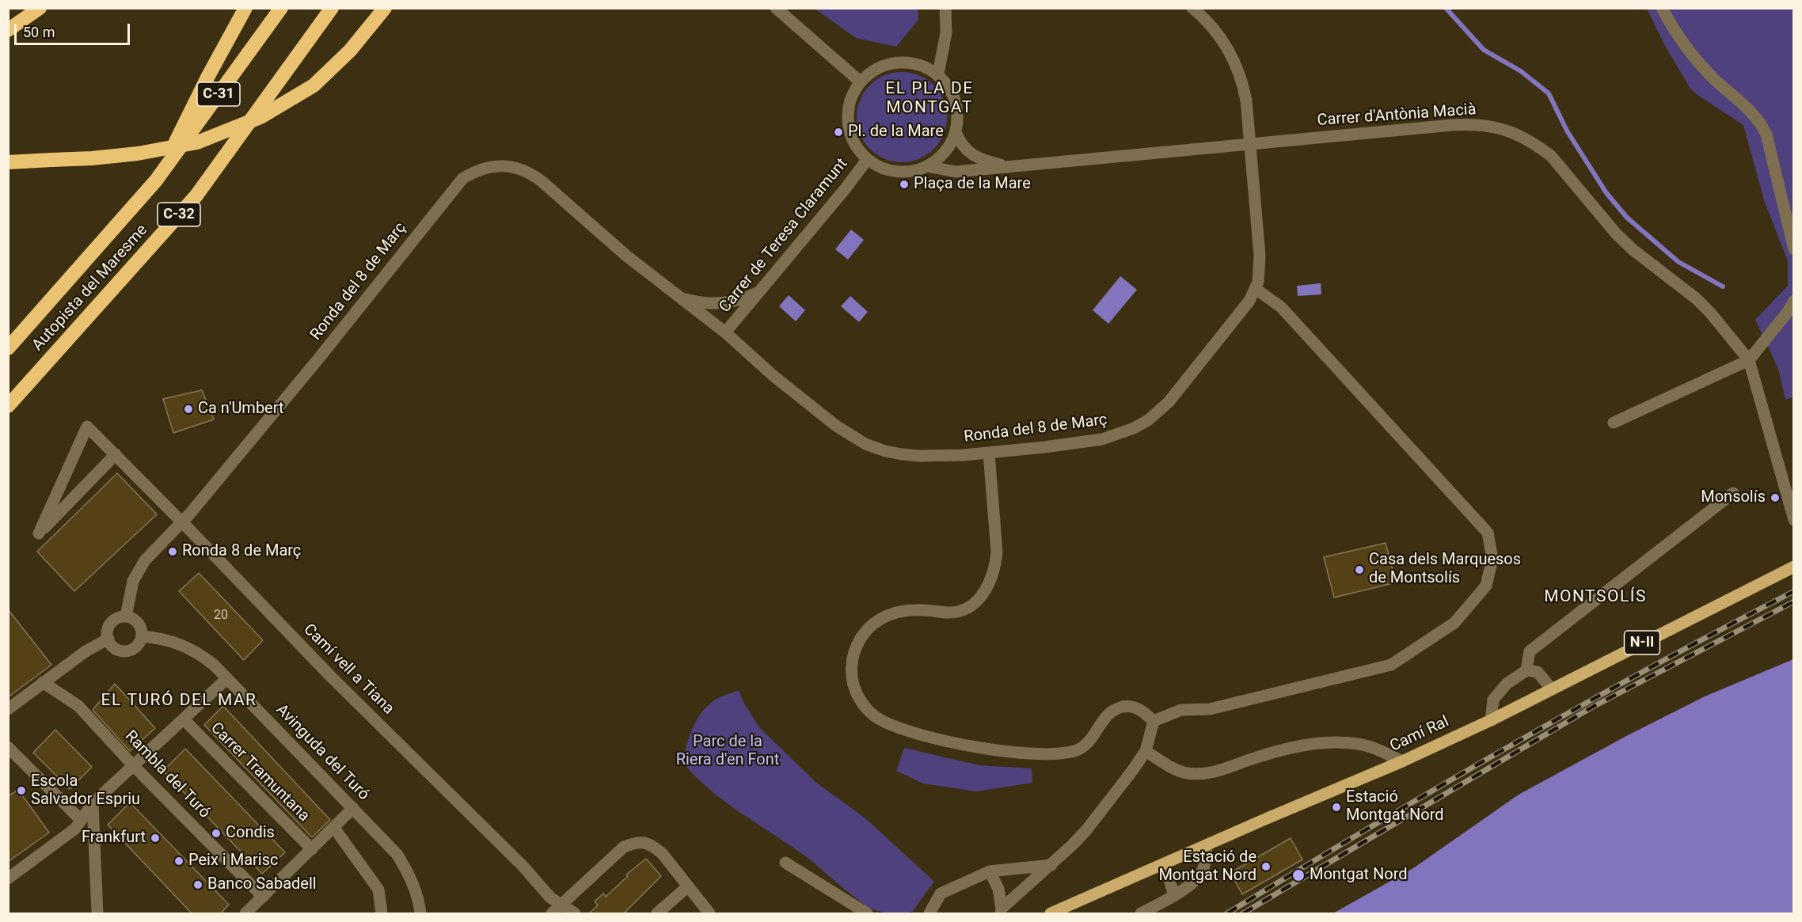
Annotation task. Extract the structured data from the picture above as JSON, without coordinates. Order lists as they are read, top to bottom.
{
  "streets": {
    "highway": ["C-31", "C-32", "Autopista del Maresme"],
    "main road": ["N-II", "Camí Ral"],
    "street": [
      "Carrer d'Antònia Macià",
      "Carrer de Teresa Claramunt",
      "Ronda del 8 de Març",
      "Camí vell a Tiana",
      "Avinguda del Turó",
      "Carrer Tramuntana",
      "Rambla del Turó"
    ]
  },
  "crossings": [
    ["Carrer d'Antònia Macià", "Carrer de Teresa Claramunt"],
    ["Carrer d'Antònia Macià", "Ronda del 8 de Març"],
    ["Carrer de Teresa Claramunt", "Ronda del 8 de Març"],
    ["Ronda del 8 de Març", "Camí vell a Tiana"],
    ["Ronda del 8 de Març", "Avinguda del Turó"]
  ],
  "districts": ["EL PLA DE MONTGAT", "MONTSOLÍS", "EL TURÓ DEL MAR"],
  "parks": ["Parc de la Riera d'en Font"],
  "places": [
    "Pl. de la Mare",
    "Plaça de la Mare",
    "Ca n'Umbert",
    "Monsolís",
    "Ronda 8 de Març",
    "Casa dels Marquesos de Montsolís",
    "Escola Salvador Espriu",
    "Estació Montgat Nord",
    "Condis",
    "Frankfurt",
    "Peix i Marisc",
    "Estació de Montgat Nord",
    "Montgat Nord",
    "Banco Sabadell"
  ],
  "house_numbers": ["20"],
  "scale_bar": "50 m"
}
